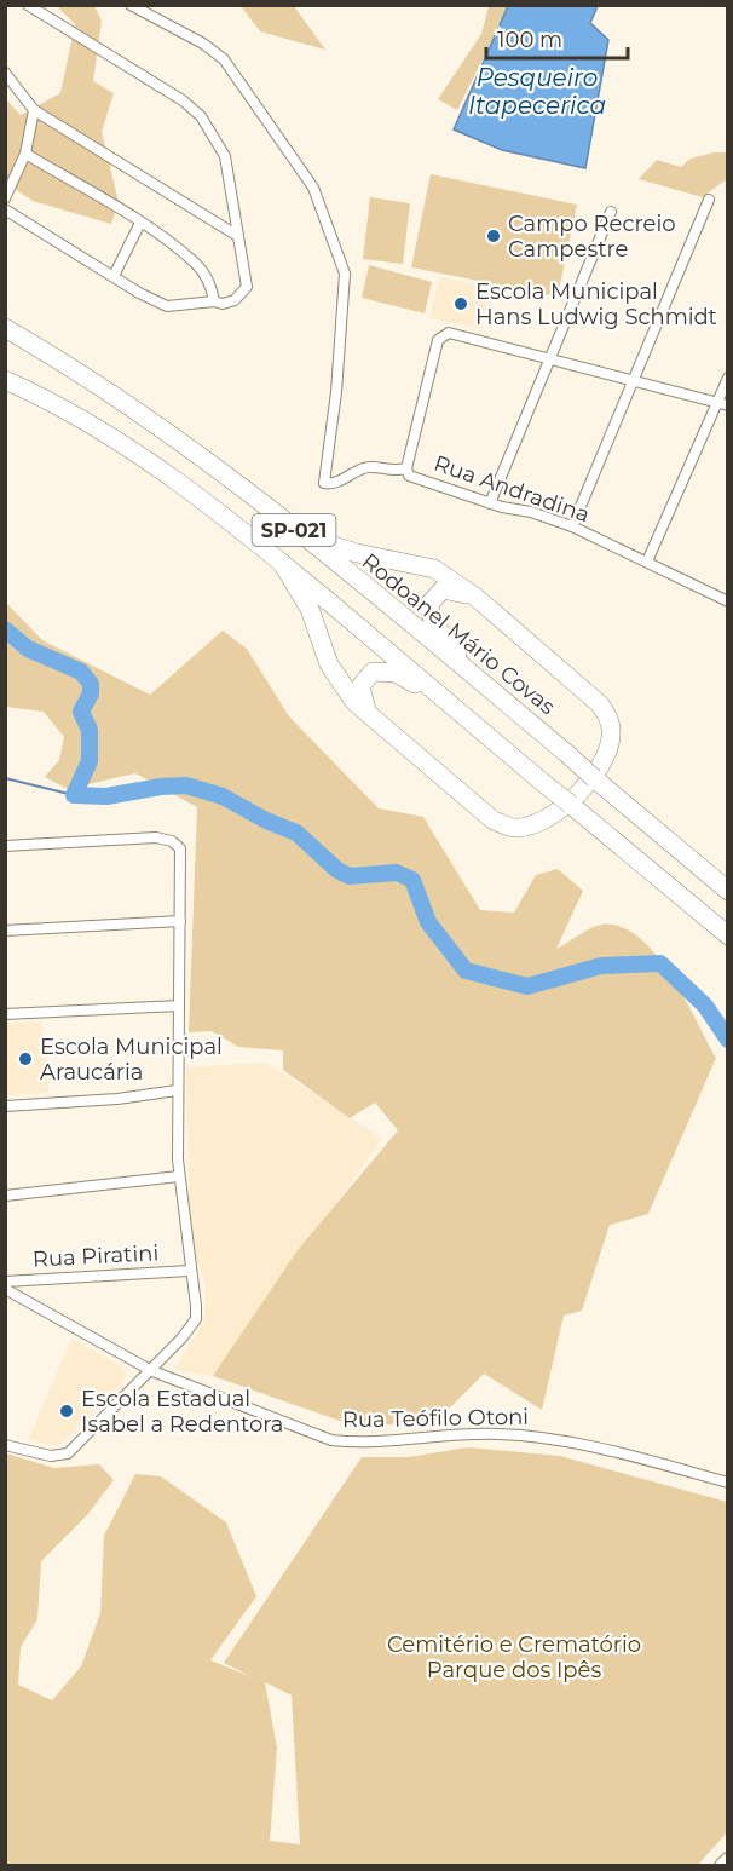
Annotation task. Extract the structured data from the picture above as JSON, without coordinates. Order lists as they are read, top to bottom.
{
  "streets": {
    "highway": ["SP-021", "Rodoanel Mário Covas"],
    "street": ["Rua Andradina", "Rua Piratini", "Rua Teófilo Otoni"]
  },
  "water": ["Pesqueiro Itapecerica"],
  "parks": ["Cemitério e Crematório Parque dos Ipês"],
  "places": [
    "Campo Recreio Campestre",
    "Escola Municipal Hans Ludwig Schmidt",
    "Escola Municipal Araucária",
    "Escola Estadual Isabel a Redentora"
  ],
  "scale_bar": "100 m"
}
